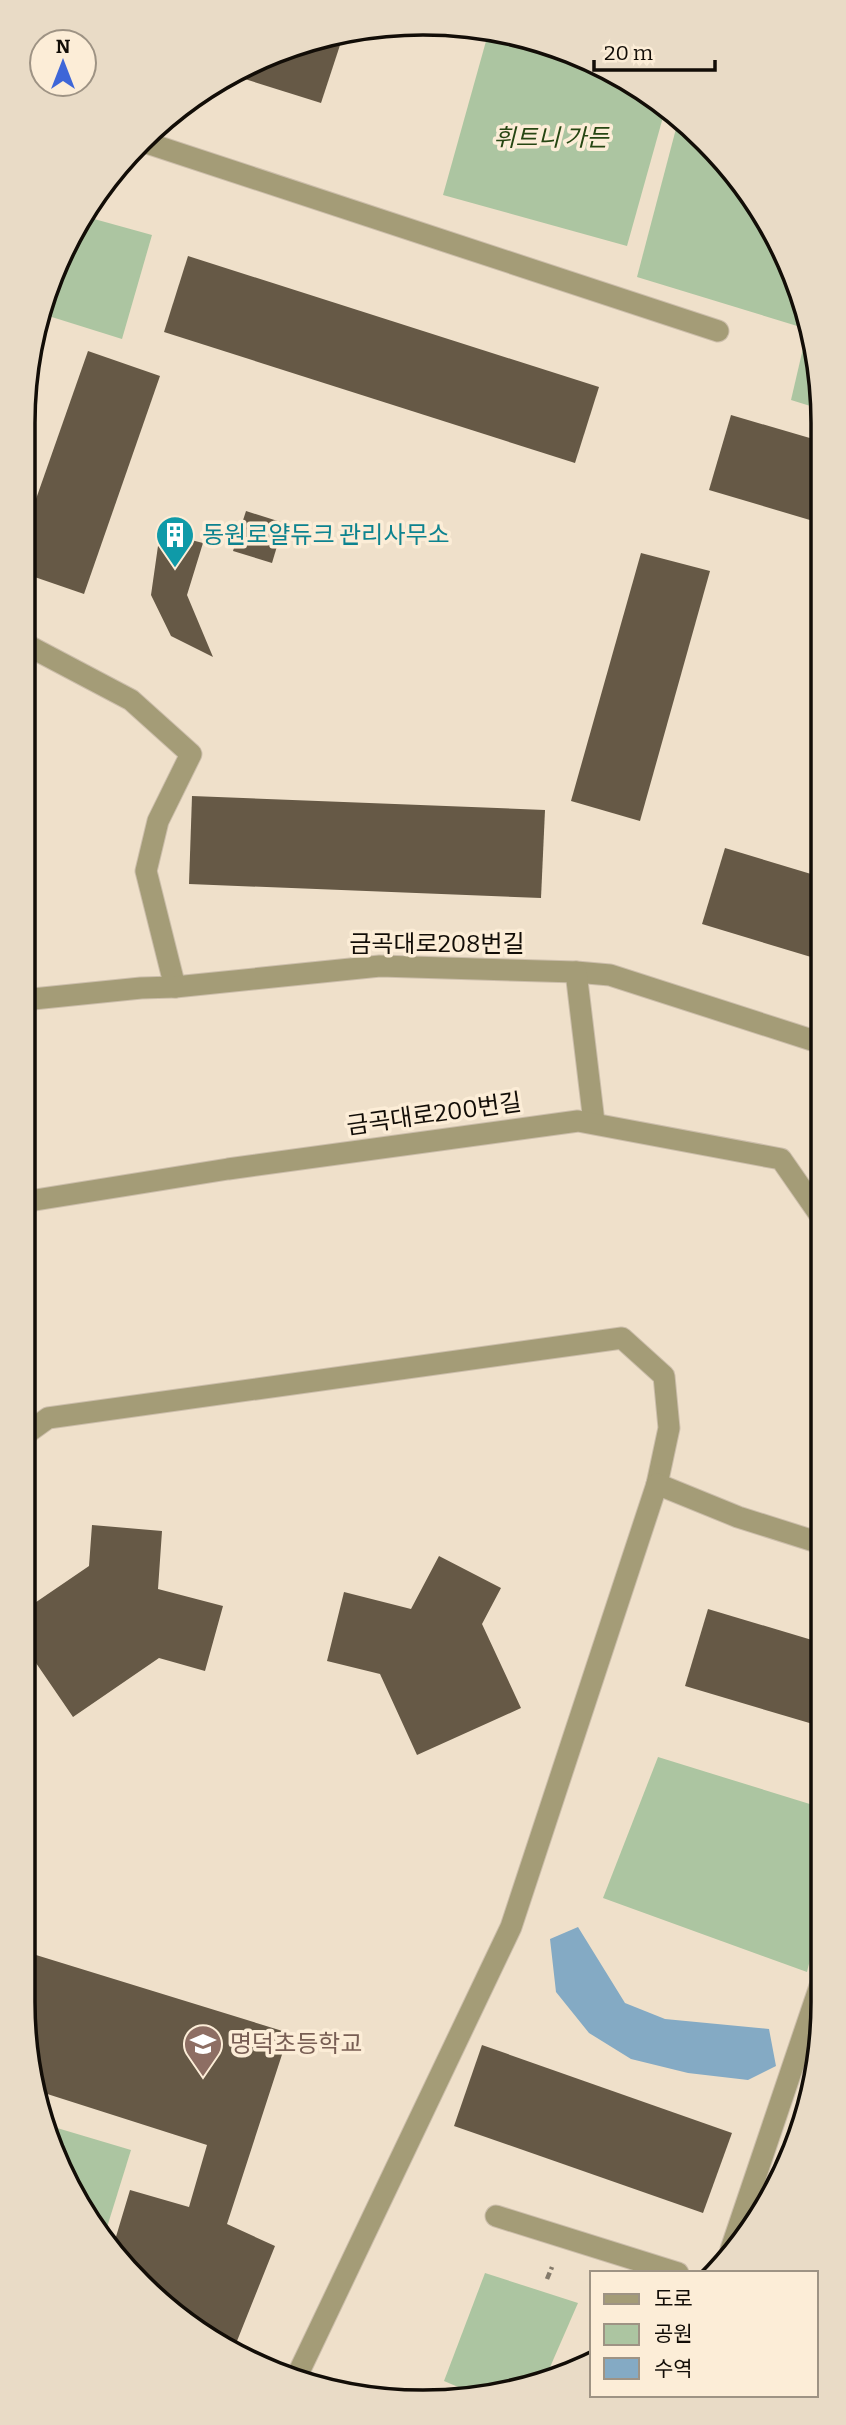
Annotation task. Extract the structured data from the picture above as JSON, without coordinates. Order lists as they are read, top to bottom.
{
  "streets": {
    "street": ["금곡대로208번길", "금곡대로200번길"]
  },
  "parks": ["휘트니 가든"],
  "places": {
    "building": ["동원로얄듀크 관리사무소"],
    "school or university": ["명덕초등학교"]
  },
  "legend": ["도로", "공원", "수역"],
  "scale_bar": "20 m",
  "north": "top"
}
